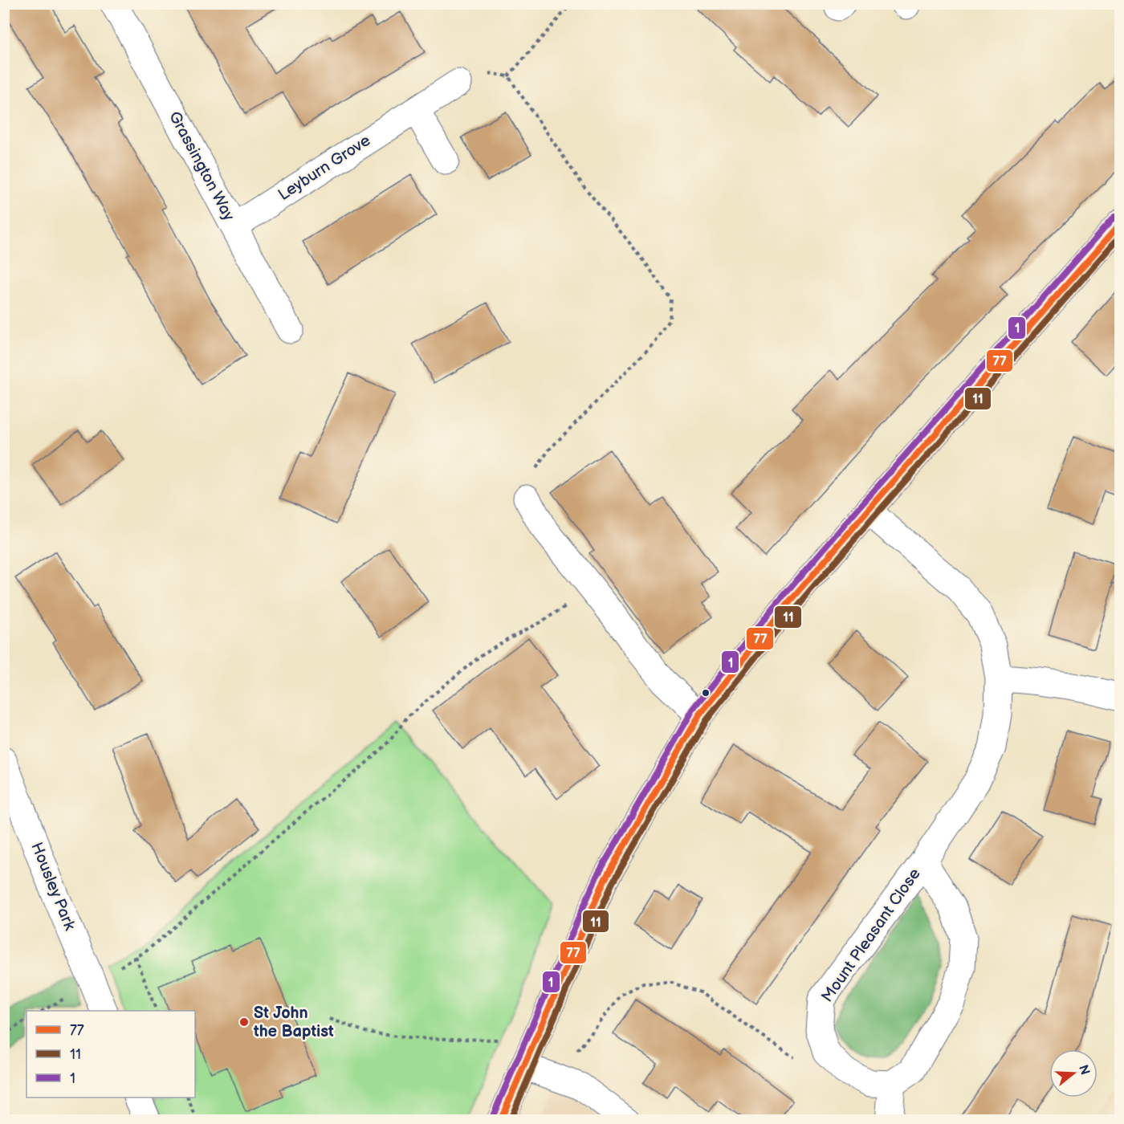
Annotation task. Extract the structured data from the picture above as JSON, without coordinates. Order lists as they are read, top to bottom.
{
  "streets": {
    "street": [
      "Grassington Way",
      "Leyburn Grove",
      "Housley Park",
      "Mount Pleasant Close"
    ]
  },
  "crossings": [
    ["Grassington Way", "Leyburn Grove"]
  ],
  "places": ["St John the Baptist"],
  "lines": ["transit line 1", "transit line 77", "transit line 11"],
  "legend": ["77", "11", "1"],
  "north": "right"
}
